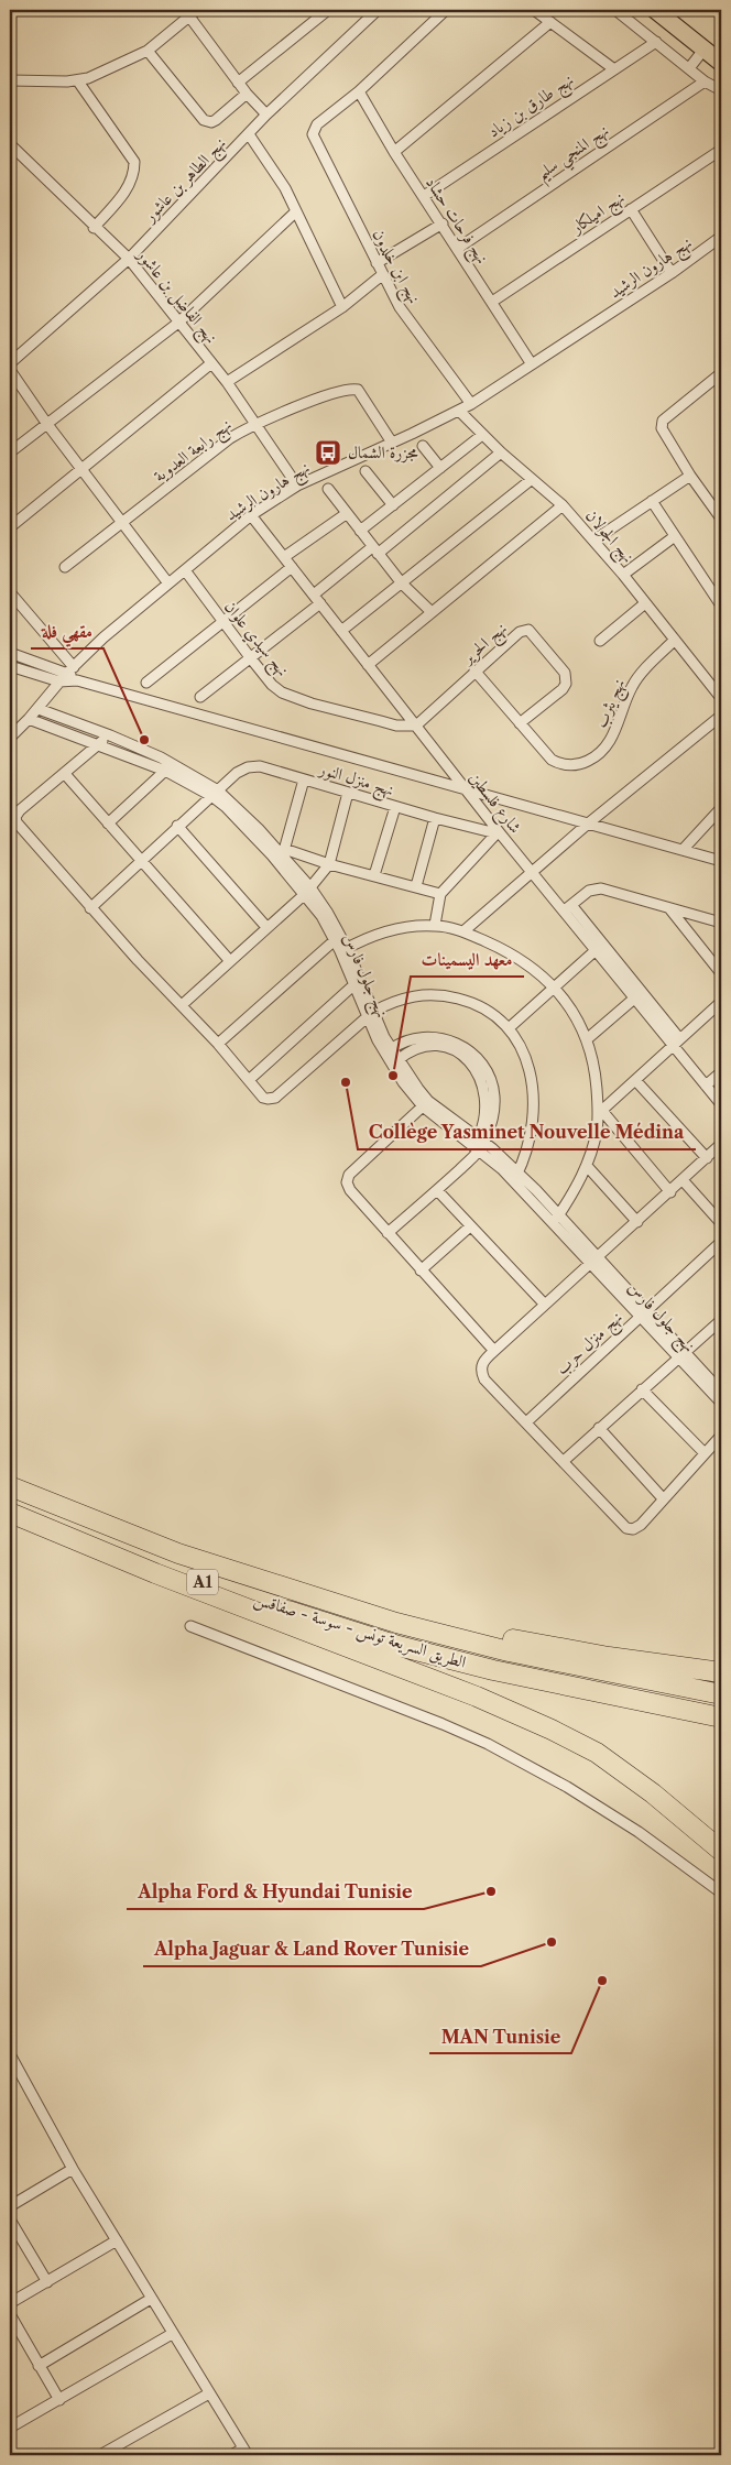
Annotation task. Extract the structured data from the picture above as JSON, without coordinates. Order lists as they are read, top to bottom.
{
  "streets": {
    "highway": ["A1", "الطريق السريعة تونس - سوسة - صفاقس"],
    "street": [
      "نهج طارق بن زياد",
      "نهج المنجي سليم",
      "نهج الطاهر بن عاشور",
      "نهج اميلكار",
      "نهج فرحات حشاد",
      "نهج ابن خلدون",
      "نهج هارون الرشيد",
      "نهج الفاضل بن عاشور",
      "نهج رابعة العدوية",
      "نهج الجولان",
      "نهج سيدي علوان",
      "نهج الحرير",
      "نهج يثرب",
      "نهج منزل النور",
      "شارع فلسطين",
      "نهج جلول فارس",
      "نهج منزل حرب"
    ]
  },
  "crossings": [
    ["نهج طارق بن زياد", "نهج فرحات حشاد"],
    ["نهج المنجي سليم", "نهج فرحات حشاد"],
    ["نهج الطاهر بن عاشور", "نهج الفاضل بن عاشور"],
    ["نهج اميلكار", "نهج فرحات حشاد"],
    ["نهج فرحات حشاد", "نهج ابن خلدون"],
    ["نهج فرحات حشاد", "نهج هارون الرشيد"],
    ["نهج ابن خلدون", "نهج هارون الرشيد"],
    ["نهج هارون الرشيد", "نهج الفاضل بن عاشور"],
    ["نهج هارون الرشيد", "نهج رابعة العدوية"],
    ["نهج هارون الرشيد", "نهج الجولان"],
    ["نهج هارون الرشيد", "نهج سيدي علوان"],
    ["نهج هارون الرشيد", "شارع فلسطين"],
    ["نهج هارون الرشيد", "نهج جلول فارس"],
    ["نهج الفاضل بن عاشور", "نهج رابعة العدوية"],
    ["نهج الجولان", "نهج يثرب"],
    ["نهج سيدي علوان", "نهج الحرير"],
    ["نهج سيدي علوان", "شارع فلسطين"],
    ["نهج الحرير", "نهج يثرب"],
    ["نهج الحرير", "شارع فلسطين"],
    ["نهج منزل النور", "شارع فلسطين"],
    ["نهج منزل النور", "نهج جلول فارس"],
    ["نهج جلول فارس", "نهج منزل حرب"]
  ],
  "places": {
    "bus stop": ["مجزرة الشمال"],
    "other": [
      "مقهي فلة",
      "معهد اليسمينات",
      "Collège Yasminet Nouvelle Médina",
      "Alpha Ford & Hyundai Tunisie",
      "Alpha Jaguar & Land Rover Tunisie",
      "MAN Tunisie"
    ]
  }
}
